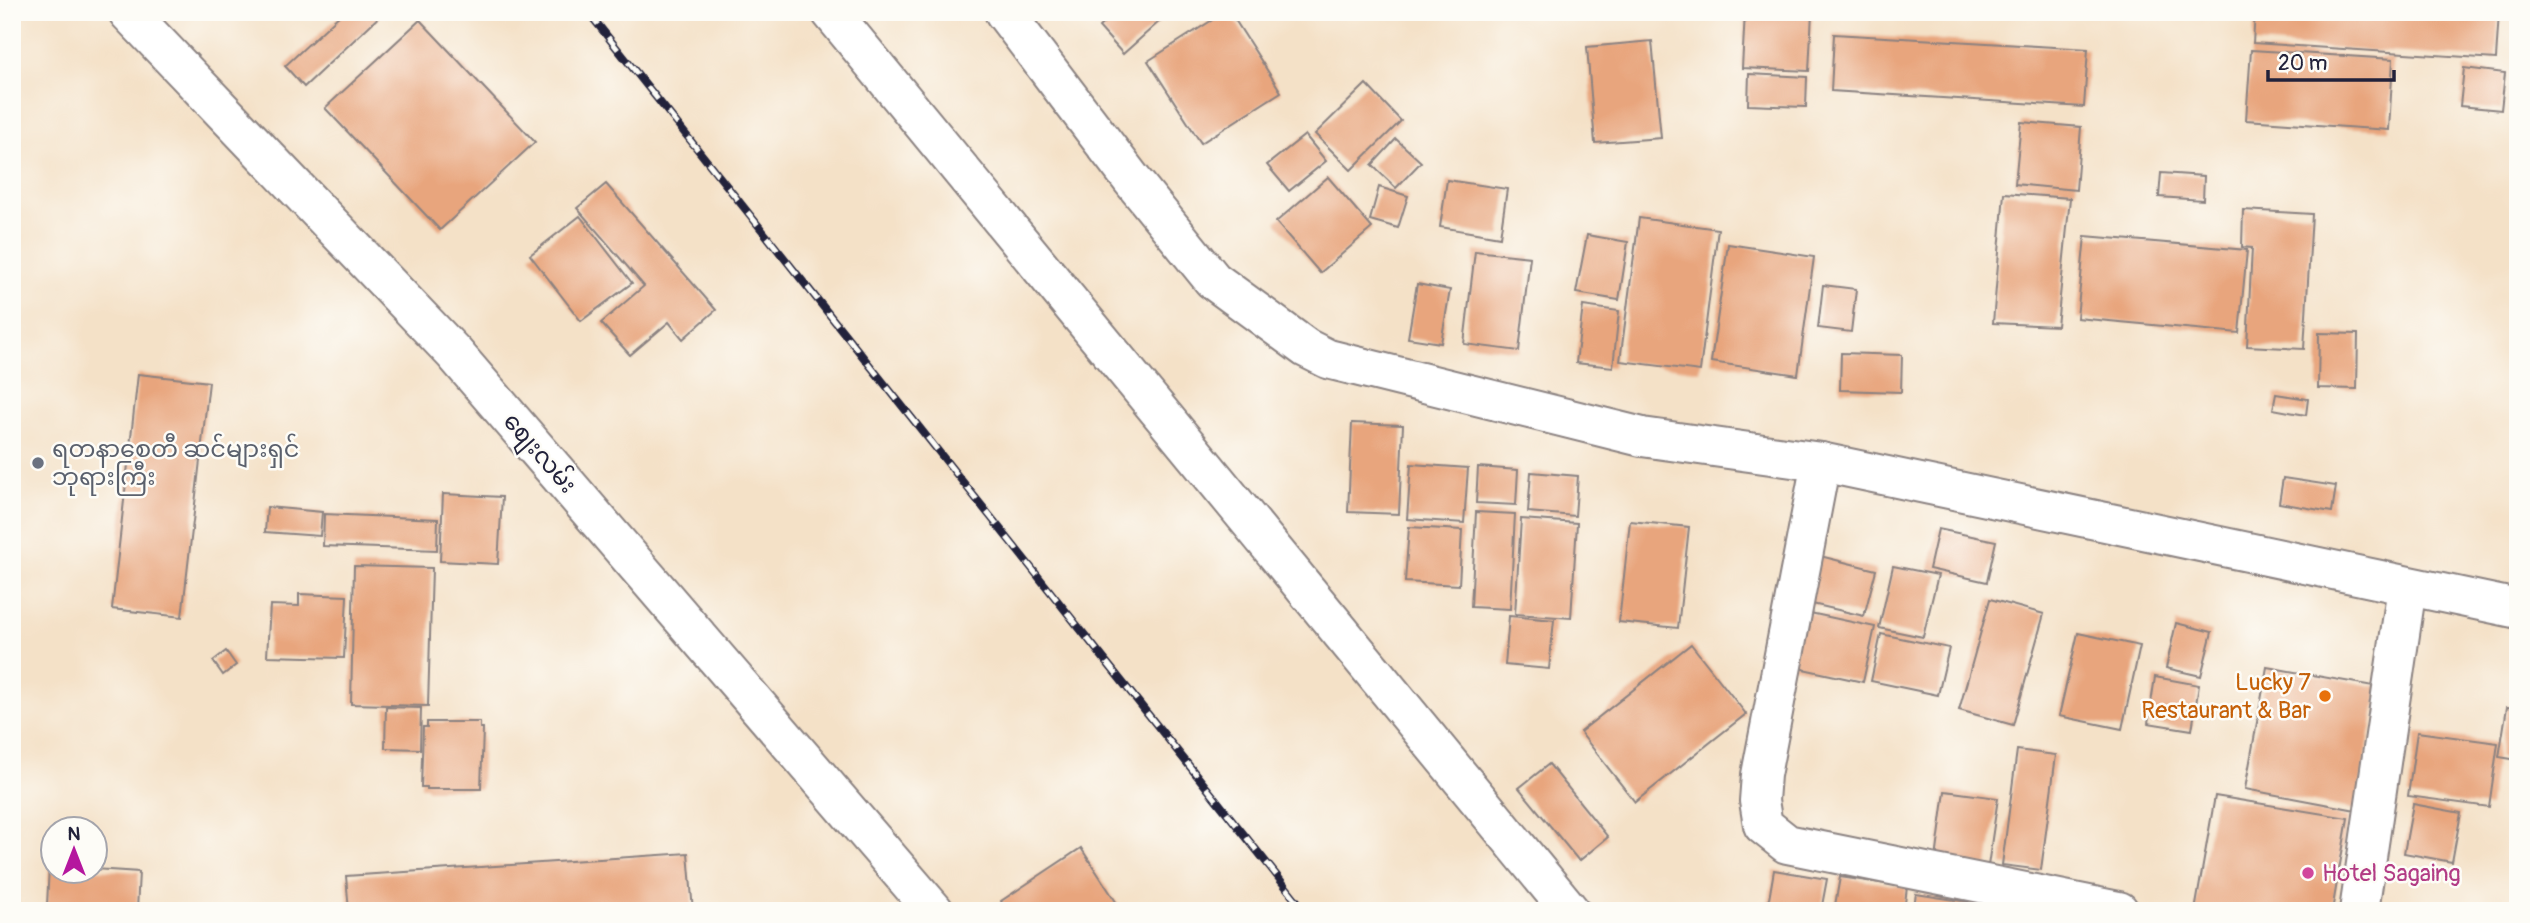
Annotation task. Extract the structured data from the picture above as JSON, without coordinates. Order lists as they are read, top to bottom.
{
  "streets": {
    "main road": ["စျေးလမ်း"]
  },
  "places": ["ရတနာစေတီ ဆင်များရှင် ဘုရားကြီး", "Lucky 7 Restaurant & Bar", "Hotel Sagaing"],
  "scale_bar": "20 m",
  "north": "top"
}
